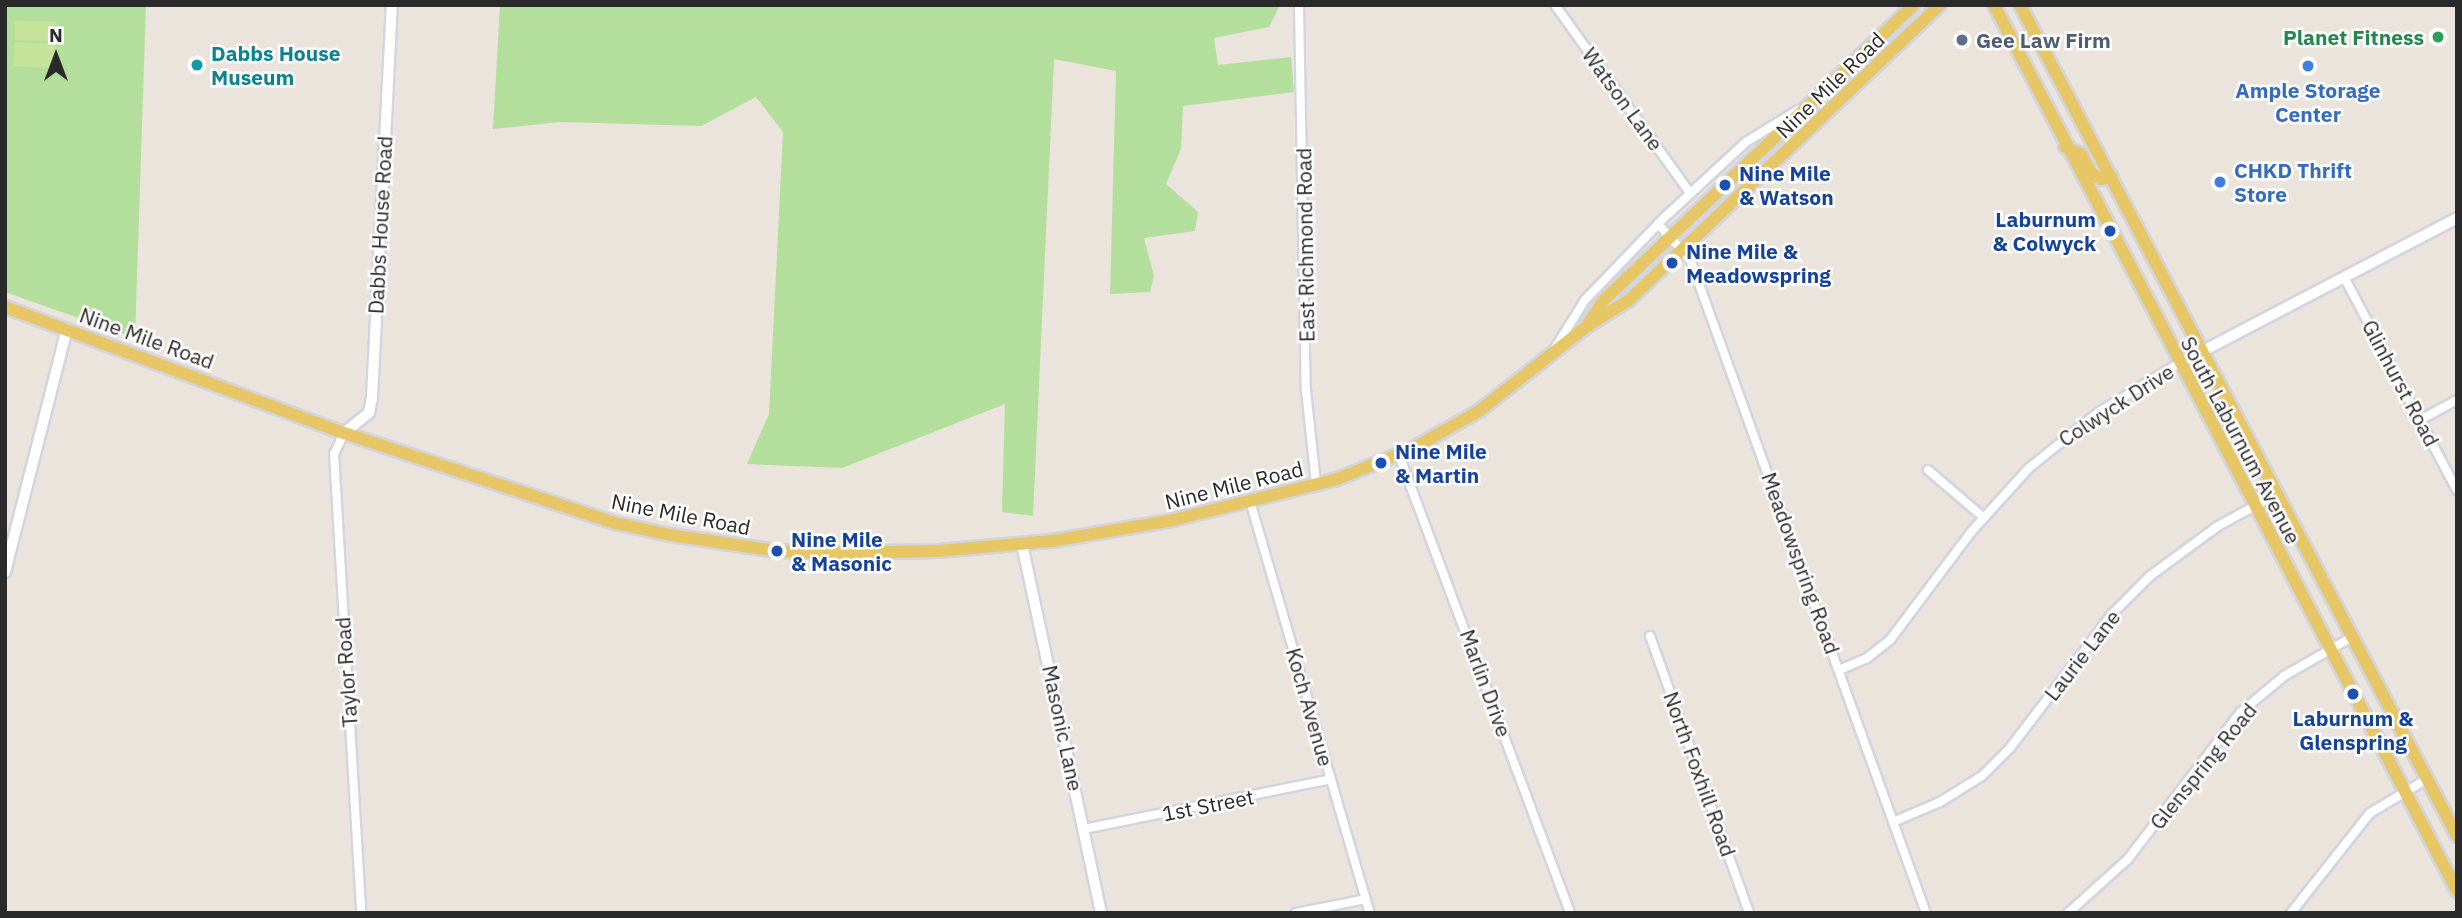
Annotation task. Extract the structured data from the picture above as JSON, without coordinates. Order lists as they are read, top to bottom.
{
  "streets": {
    "main road": ["Nine Mile Road", "South Laburnum Avenue", "Masonic Lane"],
    "street": [
      "Watson Lane",
      "Dabbs House Road",
      "East Richmond Road",
      "Glinhurst Road",
      "Colwyck Drive",
      "Meadowspring Road",
      "Laurie Lane",
      "Taylor Road",
      "Marlin Drive",
      "Koch Avenue",
      "Glenspring Road",
      "North Foxhill Road",
      "1st Street"
    ]
  },
  "crossings": [
    ["Nine Mile Road", "Dabbs House Road"],
    ["Nine Mile Road", "East Richmond Road"],
    ["Nine Mile Road", "Meadowspring Road"],
    ["Nine Mile Road", "Taylor Road"],
    ["Nine Mile Road", "Marlin Drive"],
    ["Nine Mile Road", "Koch Avenue"],
    ["Nine Mile Road", "Masonic Lane"],
    ["Dabbs House Road", "Taylor Road"],
    ["Glinhurst Road", "Colwyck Drive"],
    ["Colwyck Drive", "South Laburnum Avenue"],
    ["Colwyck Drive", "Meadowspring Road"],
    ["South Laburnum Avenue", "Laurie Lane"],
    ["South Laburnum Avenue", "Glenspring Road"],
    ["Meadowspring Road", "Laurie Lane"],
    ["Koch Avenue", "1st Street"],
    ["Masonic Lane", "1st Street"]
  ],
  "places": [
    "Planet Fitness",
    "Gee Law Firm",
    "Dabbs House Museum",
    "Ample Storage Center",
    "CHKD Thrift Store",
    "Nine Mile & Watson",
    "Laburnum & Colwyck",
    "Nine Mile & Meadowspring",
    "Nine Mile & Martin",
    "Nine Mile & Masonic",
    "Laburnum & Glenspring"
  ],
  "north": "top"
}
